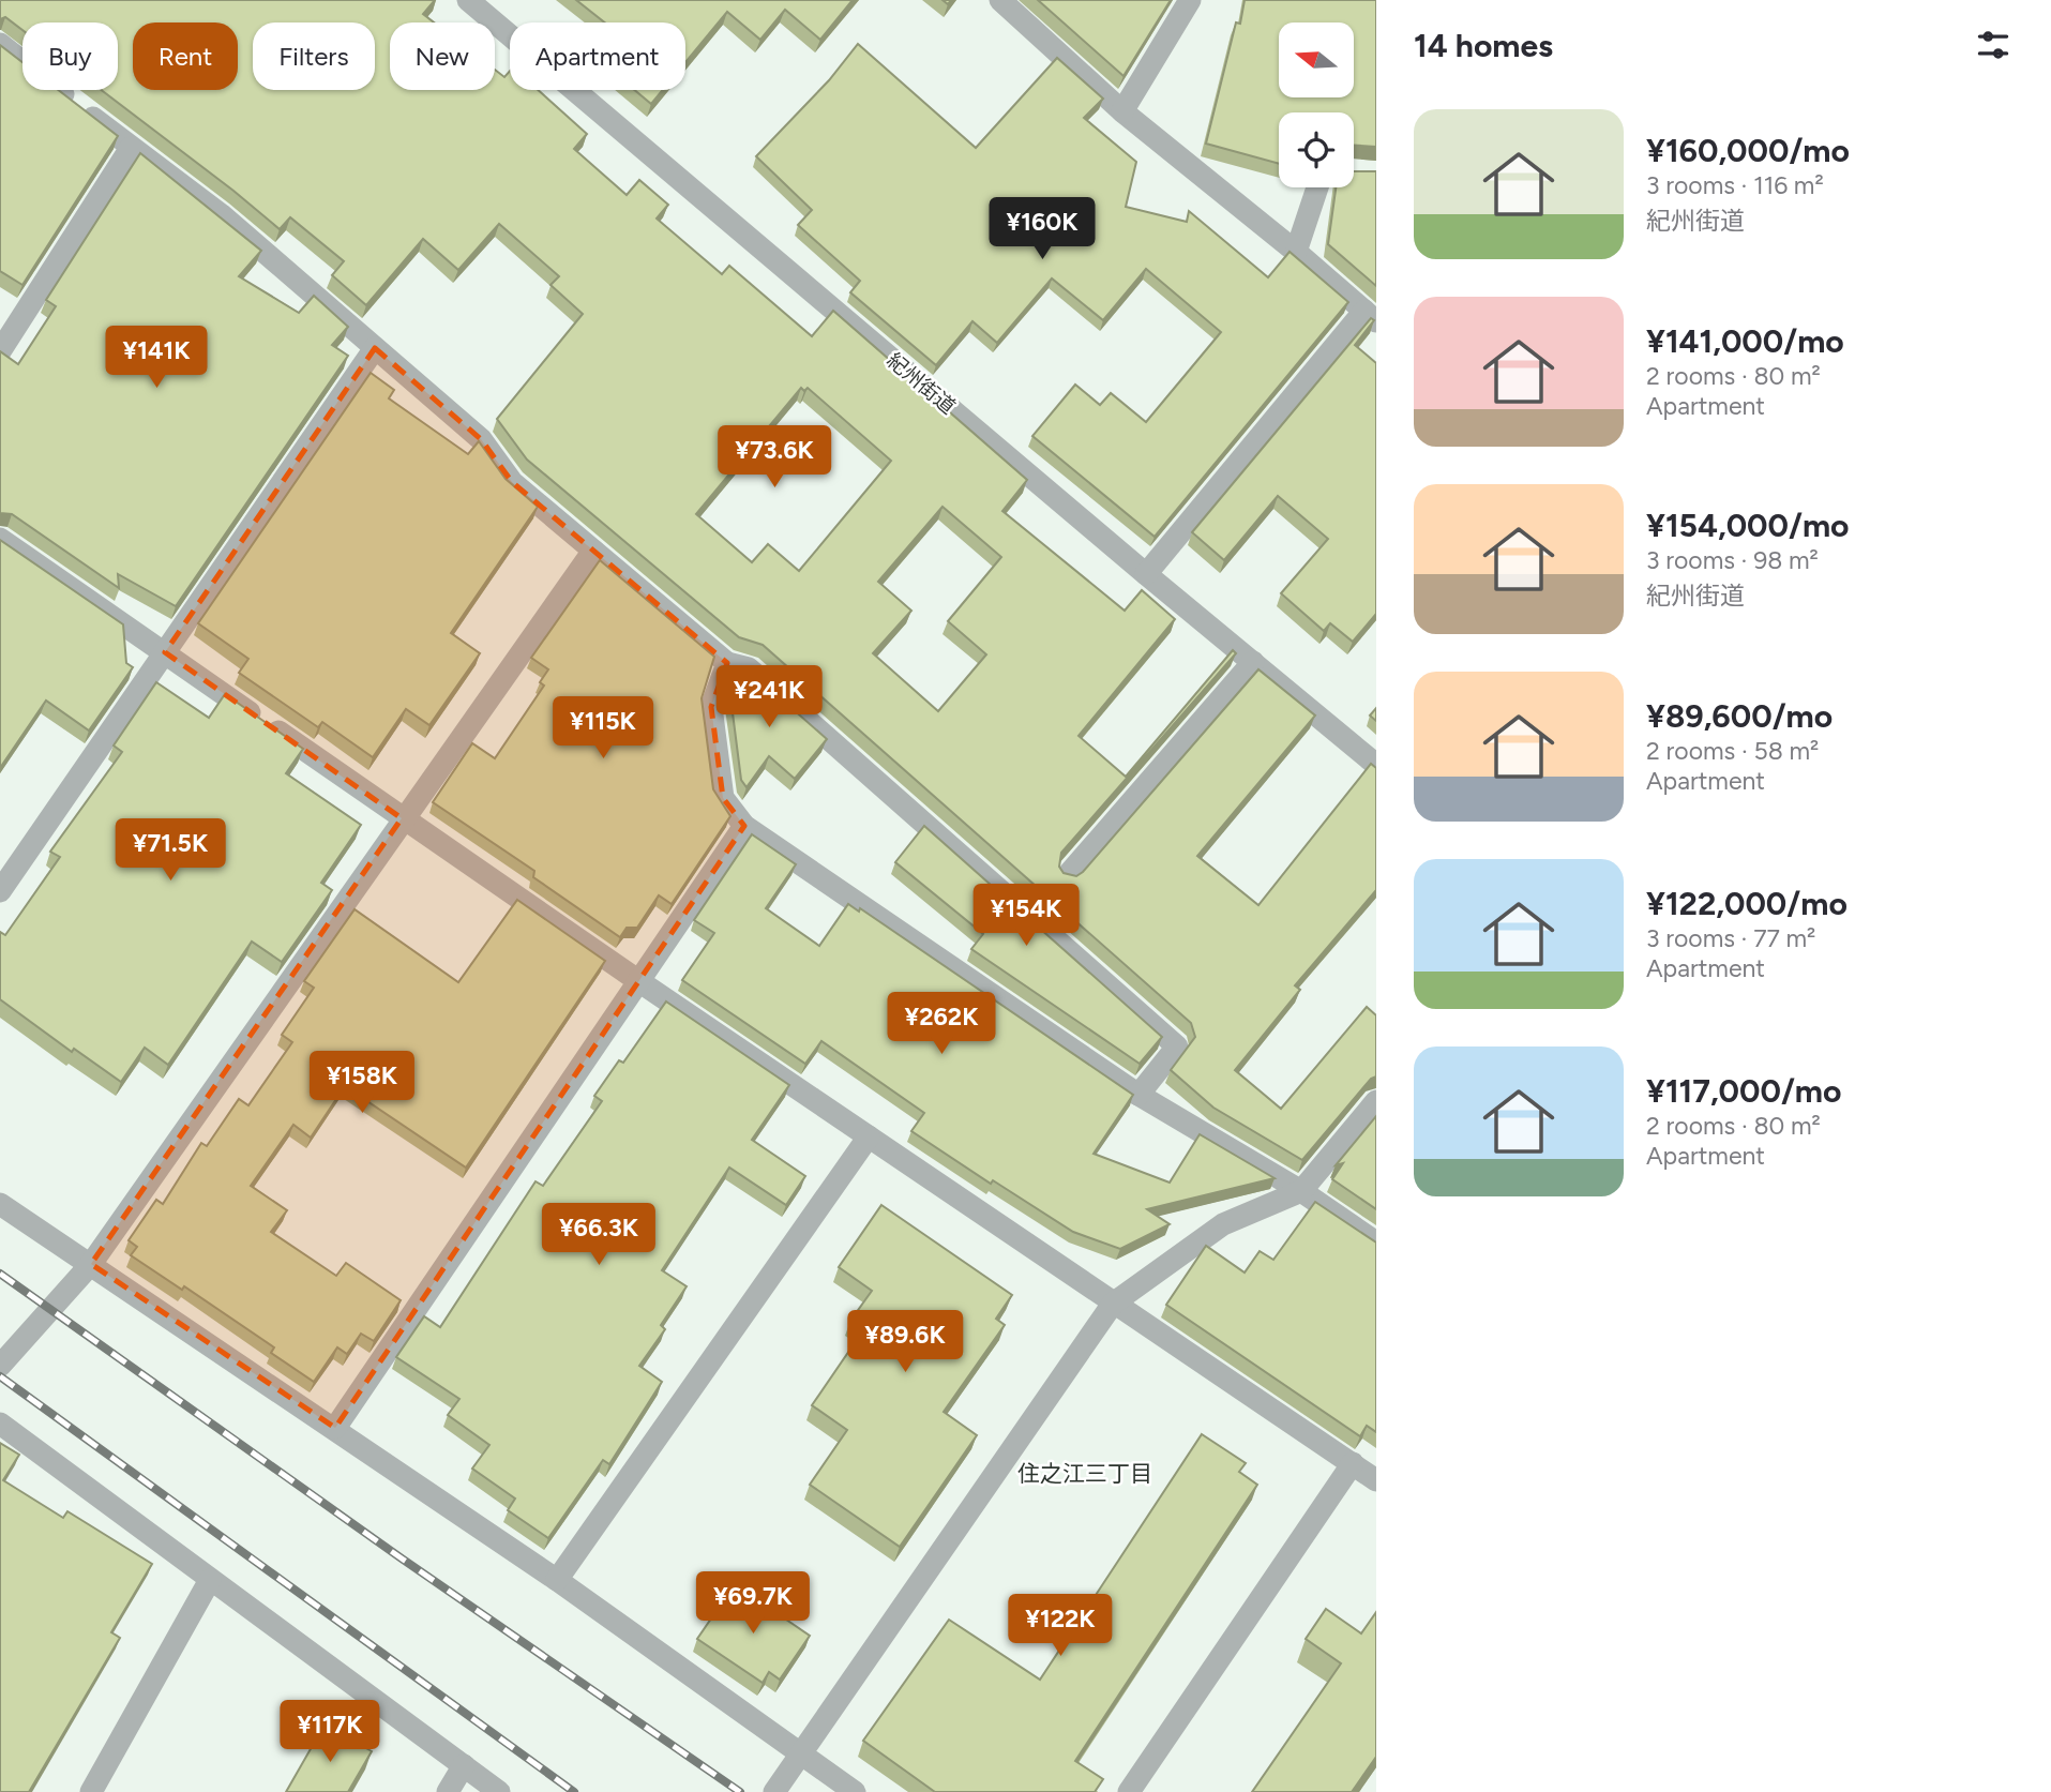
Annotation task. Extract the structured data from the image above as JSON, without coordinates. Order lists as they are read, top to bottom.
{
  "streets": {
    "street": ["紀州街道"]
  },
  "districts": ["住之江三丁目"],
  "north": "left",
  "page": {
    "heading": "14 homes",
    "chip": [
      "Buy",
      "Rent",
      "Filters",
      "New",
      "Apartment"
    ],
    "list": [
      {
        "name": "¥160,000/mo",
        "note": "3 rooms · 116 m² · 紀州街道"
      },
      {
        "name": "¥141,000/mo",
        "note": "2 rooms · 80 m² · Apartment"
      },
      {
        "name": "¥154,000/mo",
        "note": "3 rooms · 98 m² · 紀州街道"
      },
      {
        "name": "¥89,600/mo",
        "note": "2 rooms · 58 m² · Apartment"
      },
      {
        "name": "¥122,000/mo",
        "note": "3 rooms · 77 m² · Apartment"
      },
      {
        "name": "¥117,000/mo",
        "note": "2 rooms · 80 m² · Apartment"
      }
    ],
    "price": [
      "¥160K",
      "¥141K",
      "¥73.6K",
      "¥241K",
      "¥115K",
      "¥71.5K",
      "¥154K",
      "¥262K",
      "¥158K",
      "¥66.3K",
      "¥89.6K",
      "¥69.7K",
      "¥122K",
      "¥117K"
    ]
  }
}
